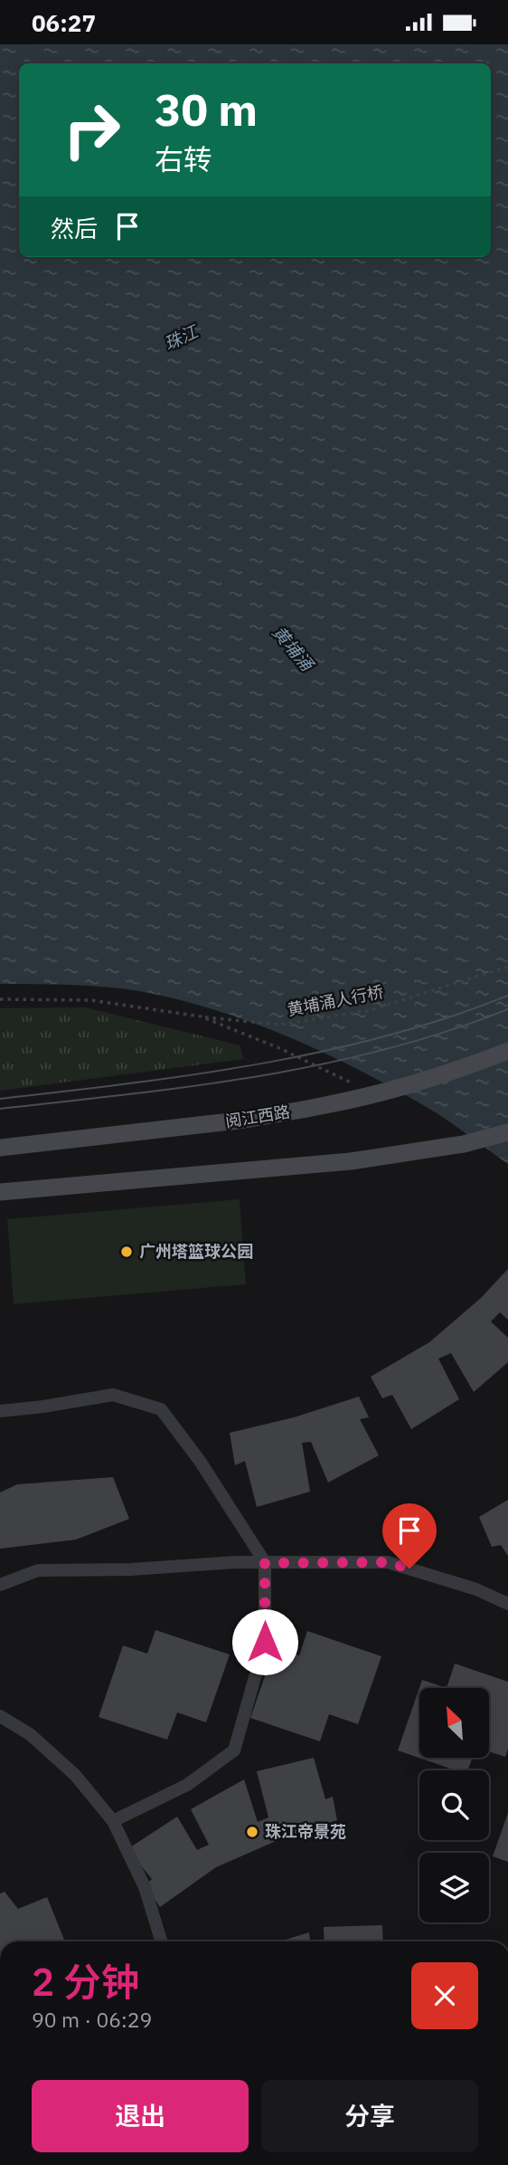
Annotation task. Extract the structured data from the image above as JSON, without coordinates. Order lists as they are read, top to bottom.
{
  "streets": {
    "main road": ["阅江西路"],
    "path": ["黄埔涌人行桥"]
  },
  "water": ["珠江", "黄埔涌"],
  "places": ["广州塔篮球公园", "珠江帝景苑"],
  "north": "top left",
  "page": {
    "status": "06:27",
    "turn": ["30 m", "右转"],
    "then": "然后",
    "heading": ["2 分钟", "90 m · 06:29"],
    "buttons": ["退出", "分享"]
  }
}
